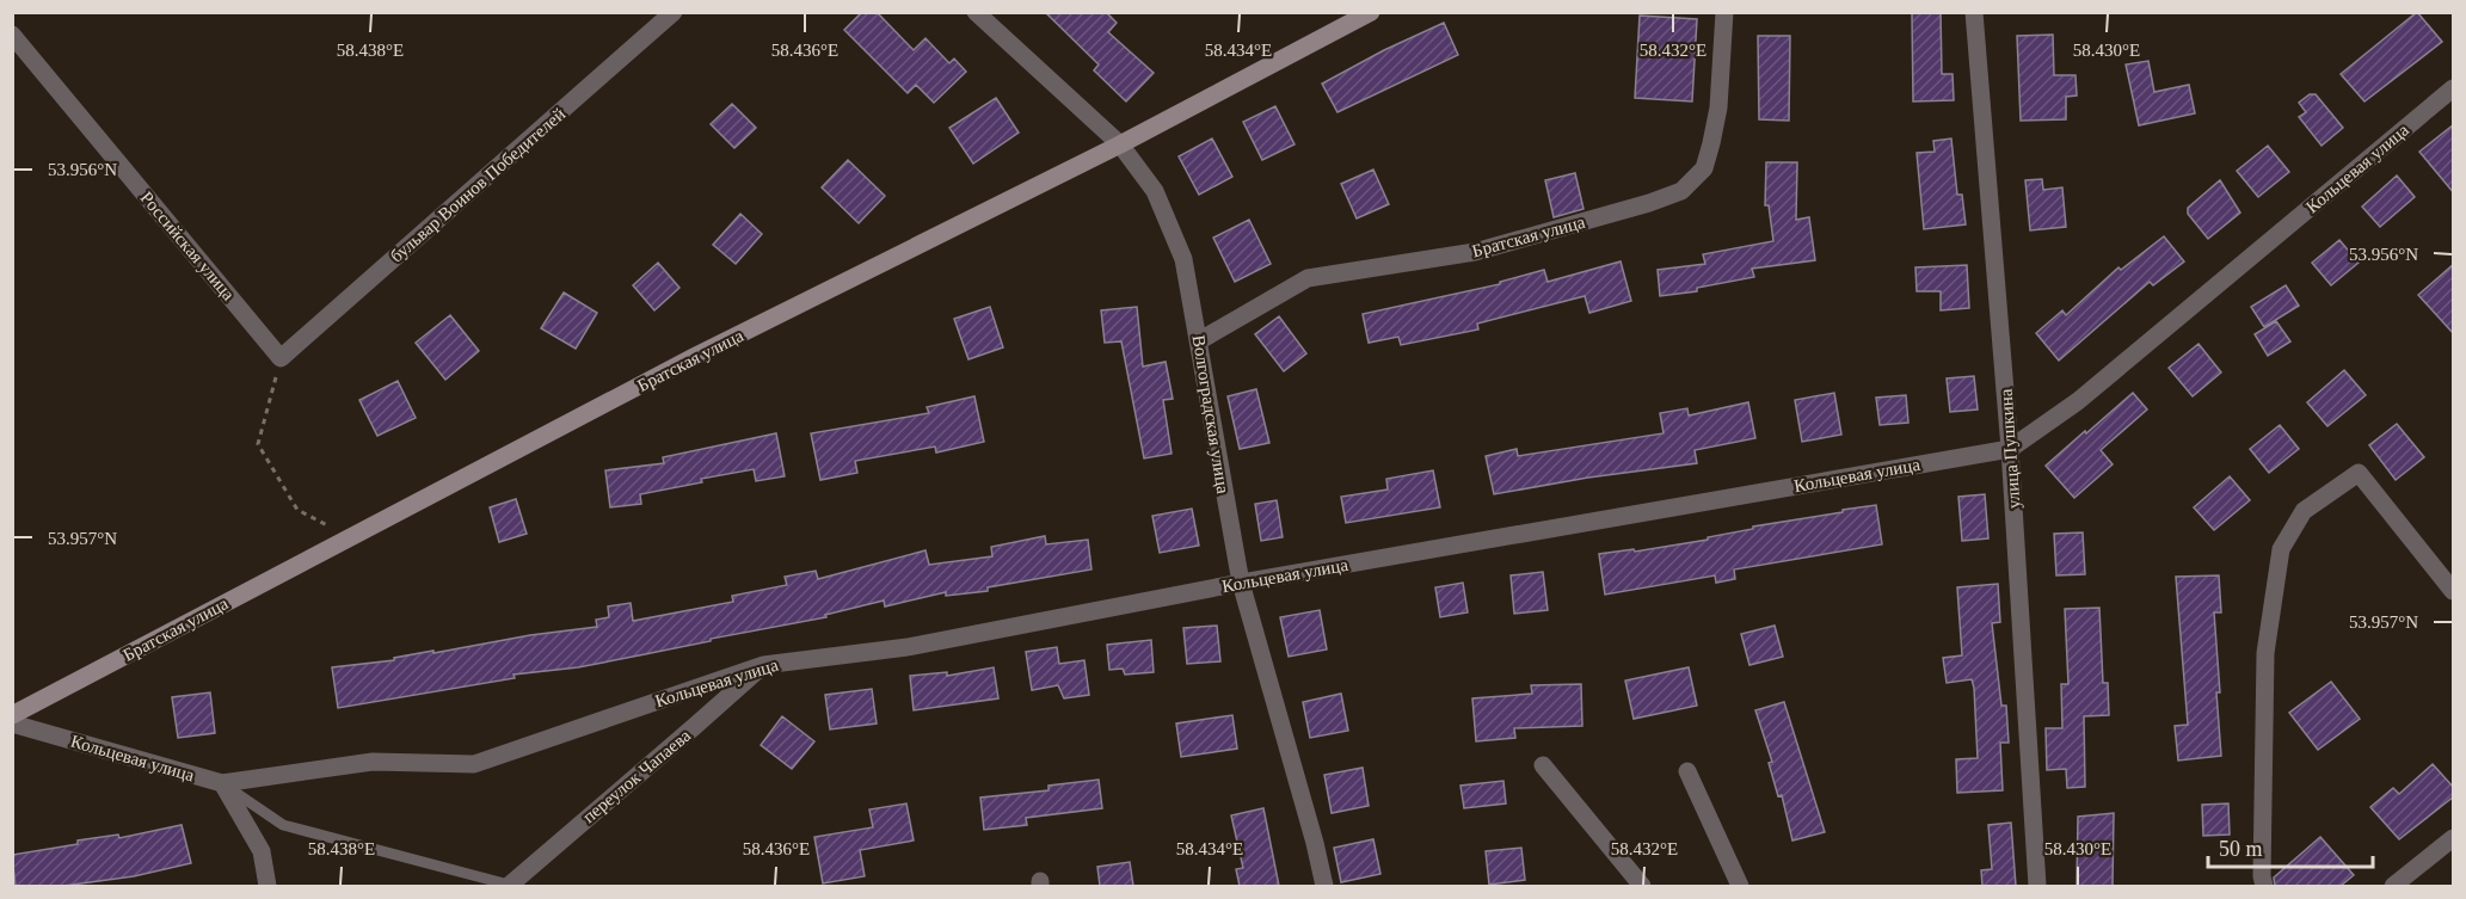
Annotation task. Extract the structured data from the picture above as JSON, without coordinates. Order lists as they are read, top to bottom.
{
  "streets": {
    "main road": ["Братская улица"],
    "street": [
      "Кольцевая улица",
      "бульвар Воинов Победителей",
      "Российская улица",
      "Волгоградская улица",
      "улица Пушкина",
      "переулок Чапаева"
    ]
  },
  "crossings": [
    ["Кольцевая улица", "Волгоградская улица"],
    ["Кольцевая улица", "улица Пушкина"],
    ["Кольцевая улица", "переулок Чапаева"],
    ["бульвар Воинов Победителей", "Российская улица"],
    ["Братская улица", "Волгоградская улица"]
  ],
  "scale_bar": "50 m",
  "coordinates": [
    "58.438°E",
    "58.436°E",
    "58.434°E",
    "58.432°E",
    "58.430°E",
    "53.956°N",
    "53.957°N"
  ]
}
